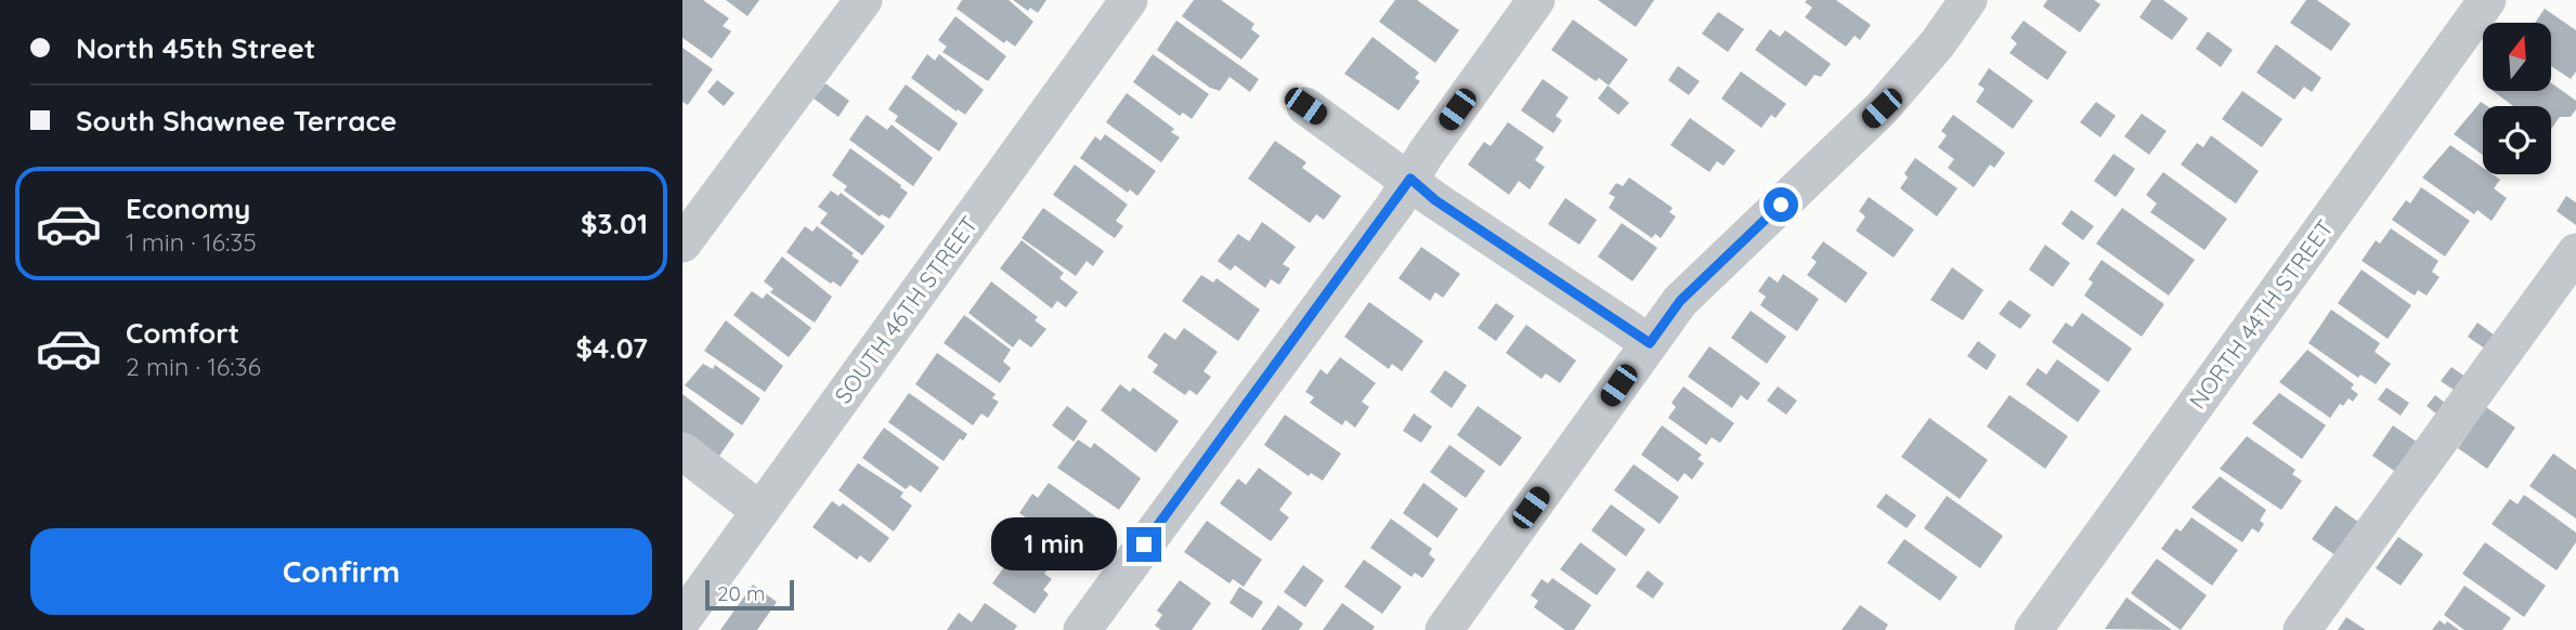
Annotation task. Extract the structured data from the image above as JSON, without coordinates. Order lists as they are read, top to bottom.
{
  "streets": {
    "street": ["SOUTH 46TH STREET", "NORTH 44TH STREET"]
  },
  "scale_bar": "20 m",
  "north": "top",
  "page": {
    "banner": ["North 45th Street", "South Shawnee Terrace"],
    "list": [
      {
        "name": "Economy",
        "note": "1 min · 16:35",
        "value": "$3.01"
      },
      {
        "name": "Comfort",
        "note": "2 min · 16:36",
        "value": "$4.07"
      }
    ],
    "buttons": "Confirm",
    "bubble": "1 min",
    "scale": "20 m"
  }
}
